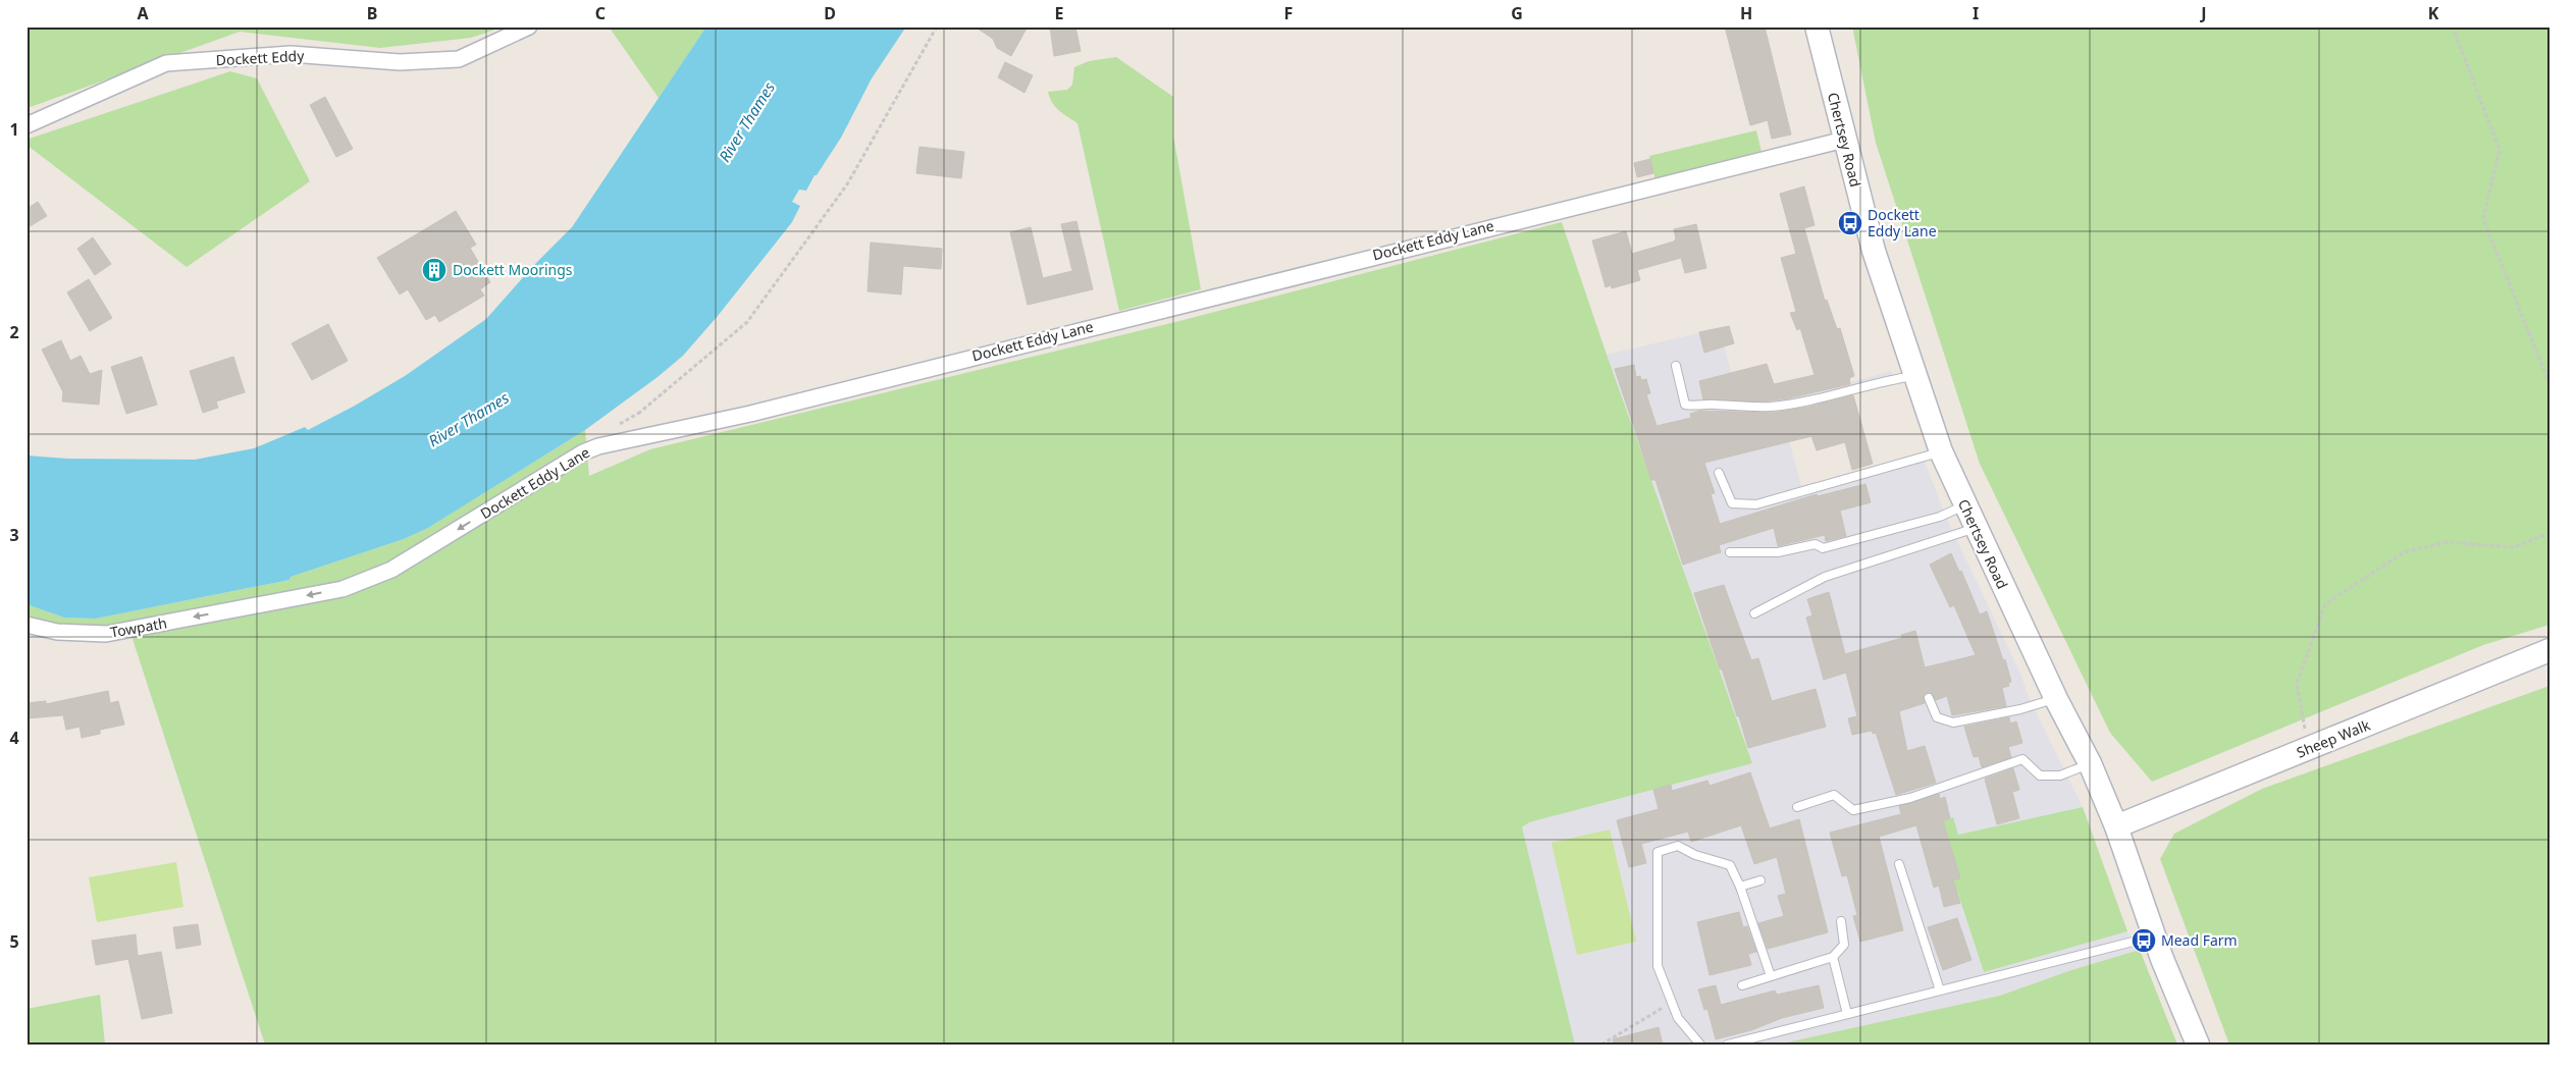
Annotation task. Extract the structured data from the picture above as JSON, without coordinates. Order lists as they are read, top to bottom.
{
  "streets": {
    "main road": ["Chertsey Road", "Sheep Walk"],
    "street": ["Dockett Eddy", "Dockett Eddy Lane", "Towpath"]
  },
  "crossings": [
    ["Chertsey Road", "Dockett Eddy Lane"],
    ["Chertsey Road", "Sheep Walk"],
    ["Dockett Eddy Lane", "Towpath"]
  ],
  "one_way": ["Towpath"],
  "water": ["River Thames"],
  "places": {
    "bus stop": ["Dockett Eddy Lane", "Mead Farm"],
    "building": ["Dockett Moorings"]
  },
  "grid": {
    "columns": [
      "A",
      "B",
      "C",
      "D",
      "E",
      "F",
      "G",
      "H",
      "I",
      "J",
      "K"
    ],
    "rows": [
      "1",
      "2",
      "3",
      "4",
      "5"
    ]
  }
}
